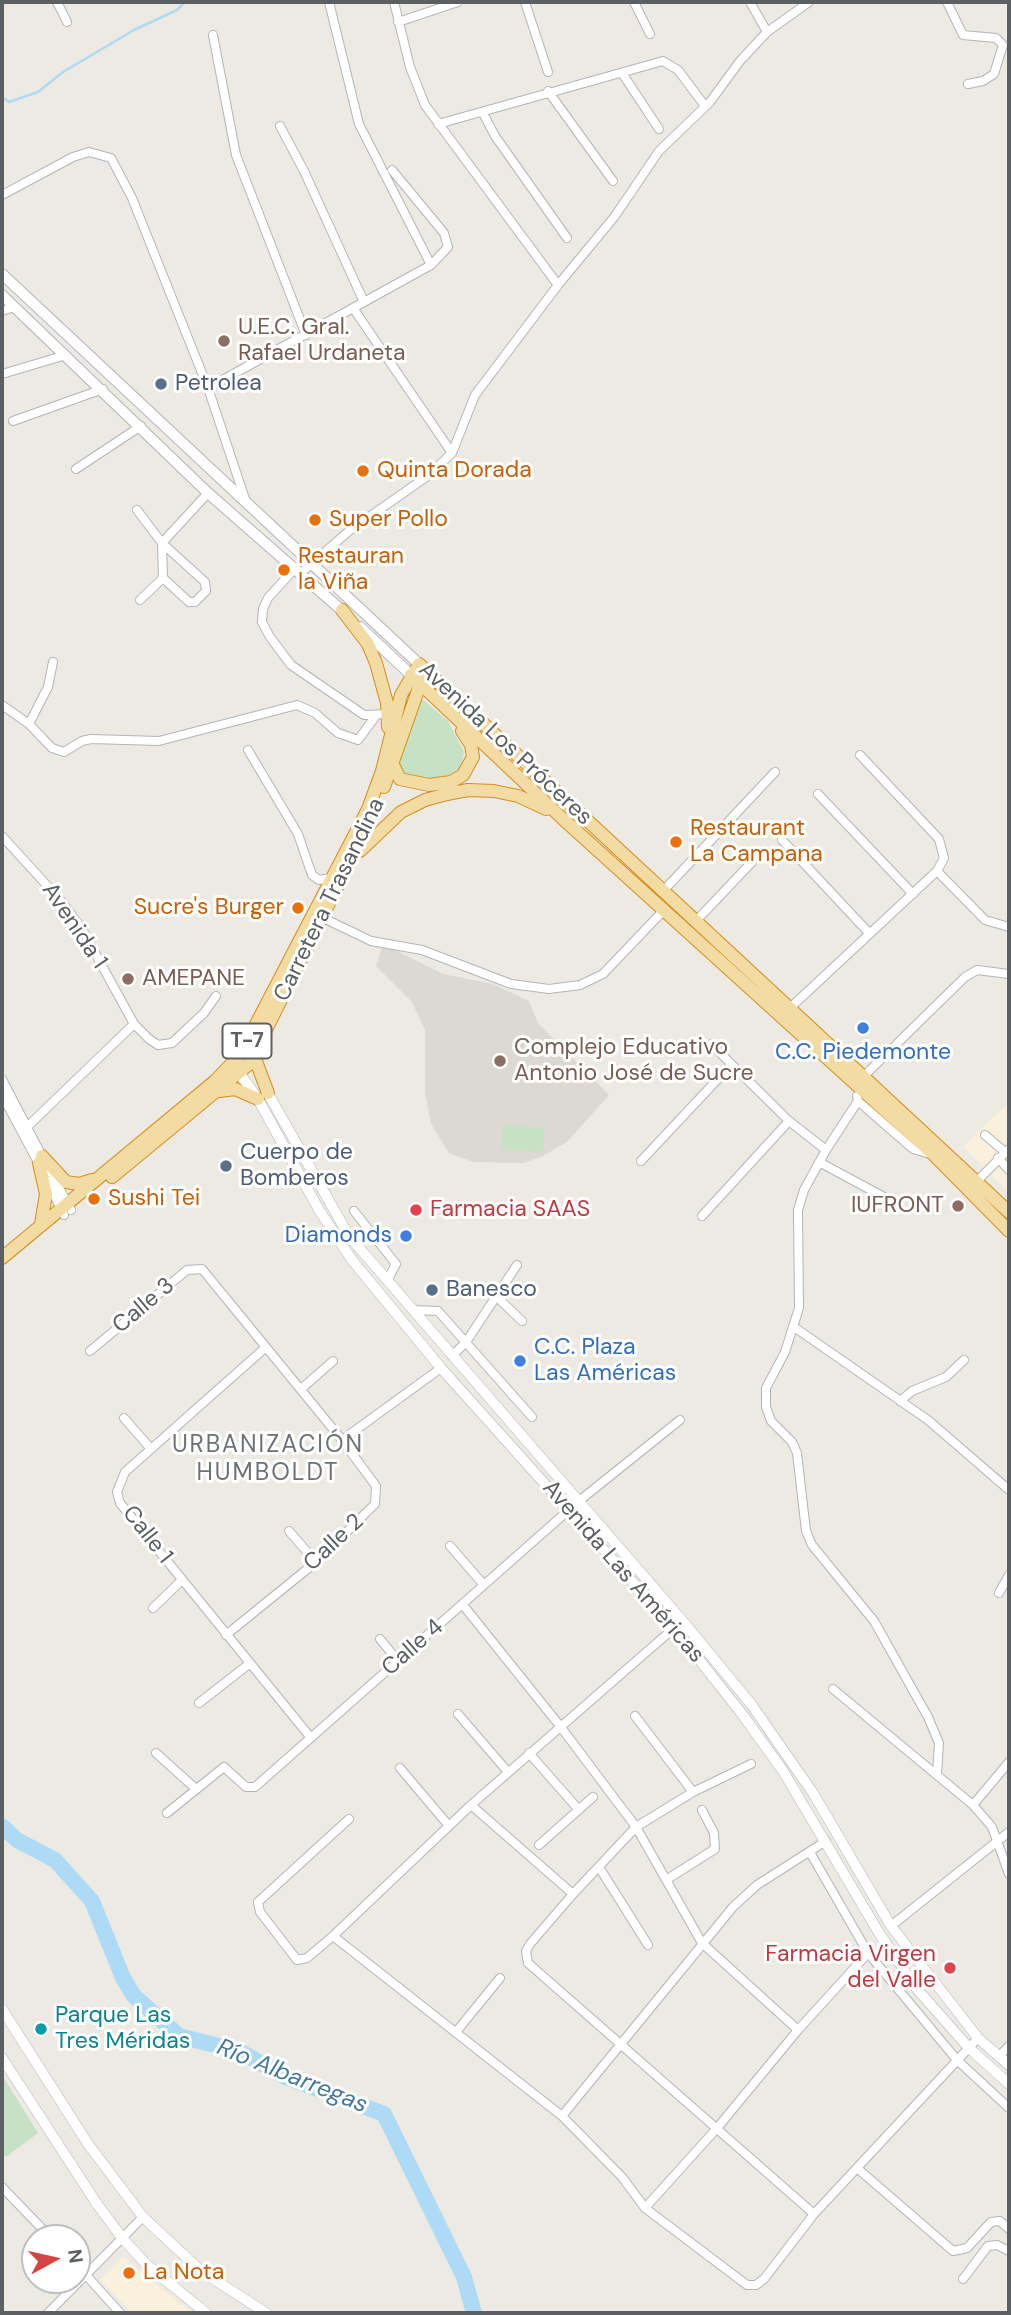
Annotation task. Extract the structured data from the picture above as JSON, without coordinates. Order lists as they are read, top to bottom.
{
  "streets": {
    "highway": ["Avenida Los Próceres", "Carretera Trasandina", "T-7"],
    "street": [
      "Avenida 1",
      "Calle 3",
      "Calle 1",
      "Calle 2",
      "Avenida Las Américas",
      "Calle 4"
    ]
  },
  "crossings": [
    ["Avenida Los Próceres", "Carretera Trasandina"],
    ["Carretera Trasandina", "Avenida Las Américas"],
    ["Calle 3", "Calle 2"],
    ["Calle 1", "Calle 2"],
    ["Calle 1", "Calle 4"],
    ["Avenida Las Américas", "Calle 4"]
  ],
  "districts": ["URBANIZACIÓN HUMBOLDT"],
  "water": ["Río Albarregas"],
  "places": [
    "U.E.C. Gral. Rafael Urdaneta",
    "Petrolea",
    "Quinta Dorada",
    "Super Pollo",
    "Restauran la Viña",
    "Restaurant La Campana",
    "Sucre's Burger",
    "AMEPANE",
    "C.C. Piedemonte",
    "Complejo Educativo Antonio José de Sucre",
    "Cuerpo de Bomberos",
    "Sushi Tei",
    "IUFRONT",
    "Farmacia SAAS",
    "Diamonds",
    "Banesco",
    "C.C. Plaza Las Américas",
    "Farmacia Virgen del Valle",
    "Parque Las Tres Méridas",
    "La Nota"
  ],
  "north": "right"
}
